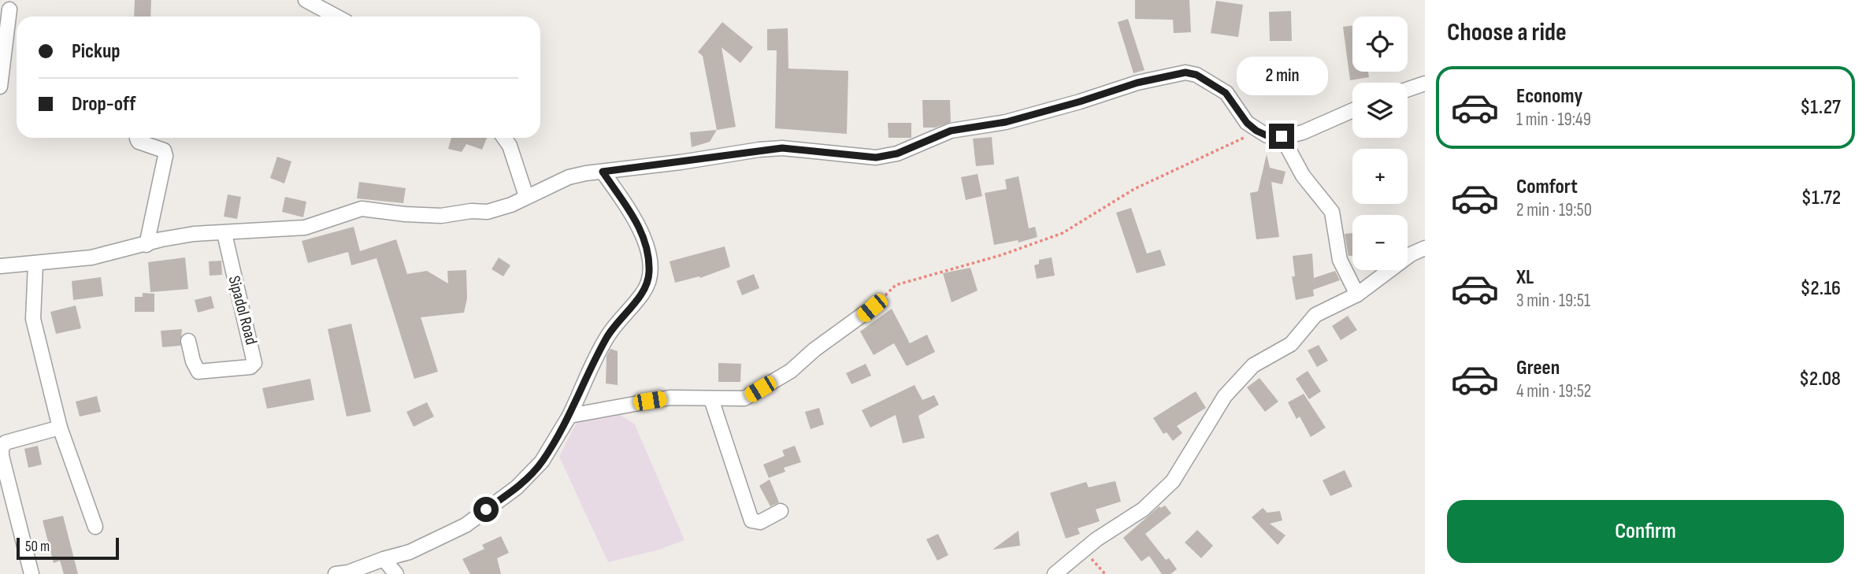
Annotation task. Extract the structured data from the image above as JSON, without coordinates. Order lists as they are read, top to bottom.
{
  "streets": {
    "street": ["Sipadol Road"]
  },
  "scale_bar": "50 m",
  "page": {
    "heading": "Choose a ride",
    "map_buttons": ["+", "−"],
    "banner": ["Pickup", "Drop-off"],
    "bubble": "2 min",
    "list": [
      {
        "name": "Economy",
        "note": "1 min · 19:49",
        "value": "$1.27"
      },
      {
        "name": "Comfort",
        "note": "2 min · 19:50",
        "value": "$1.72"
      },
      {
        "name": "XL",
        "note": "3 min · 19:51",
        "value": "$2.16"
      },
      {
        "name": "Green",
        "note": "4 min · 19:52",
        "value": "$2.08"
      }
    ],
    "buttons": "Confirm",
    "scale": "50 m"
  }
}
